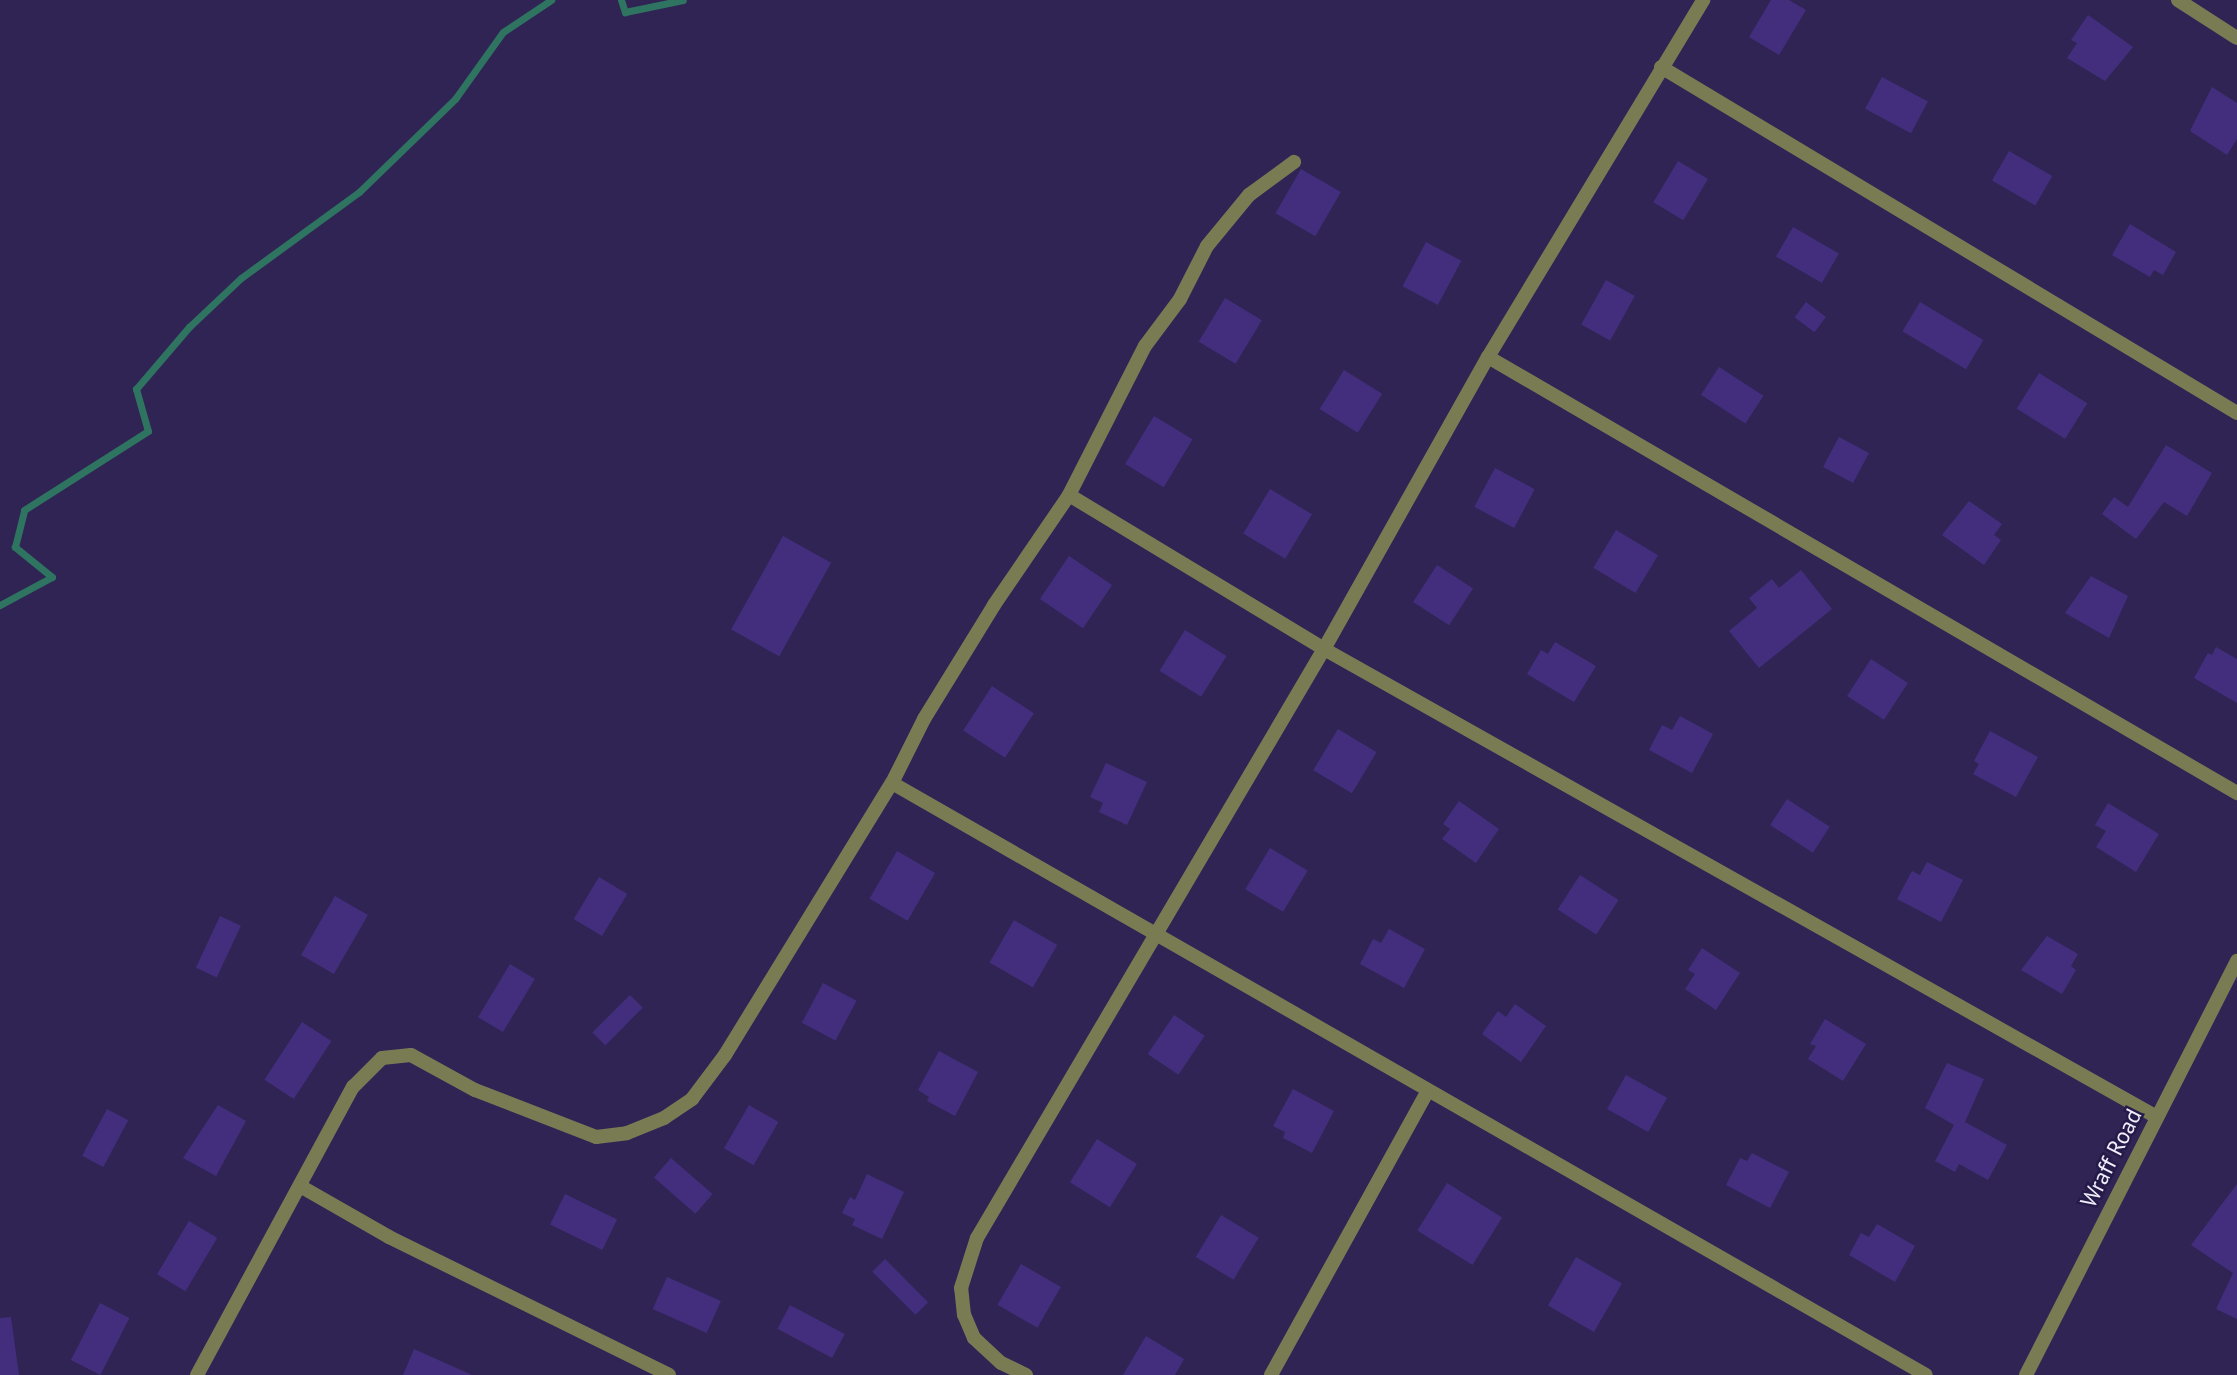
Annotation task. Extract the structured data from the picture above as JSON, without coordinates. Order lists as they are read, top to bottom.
{
  "streets": {
    "street": ["Wraff Road"]
  }
}
